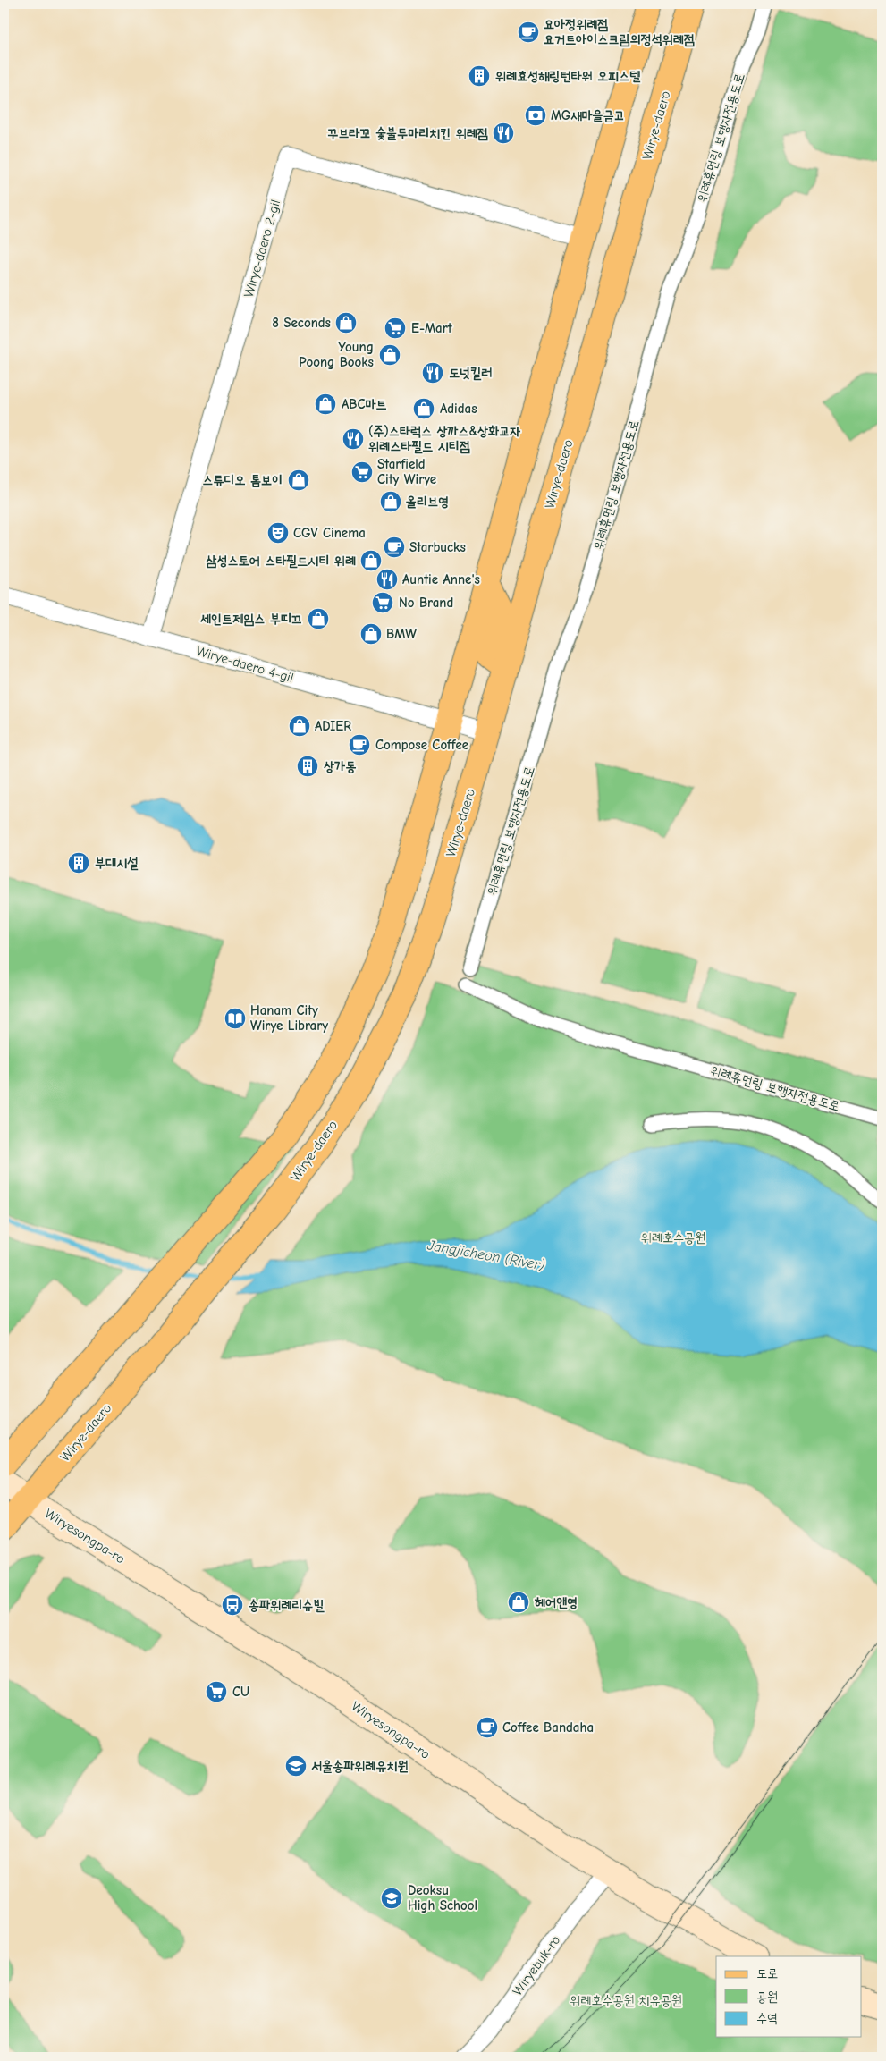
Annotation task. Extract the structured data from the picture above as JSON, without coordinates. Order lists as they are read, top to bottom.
{
  "streets": {
    "main road": ["Wirye-daero", "Wiryesongpa-ro"],
    "street": [
      "위례휴먼링 보행자전용도로",
      "Wirye-daero 2-gil",
      "Wirye-daero 4-gil",
      "Wiryebuk-ro"
    ]
  },
  "crossings": [
    ["Wirye-daero", "Wirye-daero 4-gil"],
    ["Wirye-daero", "Wiryesongpa-ro"],
    ["Wirye-daero 2-gil", "Wirye-daero 4-gil"],
    ["Wiryesongpa-ro", "Wiryebuk-ro"]
  ],
  "water": ["Jangjicheon (River)"],
  "parks": ["위례호수공원", "위례호수공원 치유공원"],
  "places": {
    "cafe": [
      "요아정위례점 요거트아이스크림의정석위례점",
      "Starbucks",
      "Compose Coffee",
      "Coffee Bandaha"
    ],
    "building": ["위례효성해링턴타워 오피스텔", "상가동", "부대시설"],
    "bank": ["MG새마을금고"],
    "restaurant": [
      "꾸브라꼬 숯불두마리치킨 위례점",
      "도넛킬러",
      "(주)스타럭스 상까스&상화교자 위례스타필드 시티점",
      "Auntie Anne's"
    ],
    "shop": [
      "8 Seconds",
      "Young Poong Books",
      "ABC마트",
      "Adidas",
      "스튜디오 톰보이",
      "올리브영",
      "삼성스토어 스타필드시티 위례",
      "세인트제임스 부띠끄",
      "BMW",
      "ADIER",
      "헤어앤영"
    ],
    "supermarket": [
      "E-Mart",
      "Starfield City Wirye",
      "No Brand",
      "CU"
    ],
    "theatre": ["CGV Cinema"],
    "library": ["Hanam City Wirye Library"],
    "bus stop": ["송파위례리슈빌"],
    "school or university": ["서울송파위례유치원", "Deoksu High School"]
  },
  "legend": ["도로", "공원", "수역"]
}
